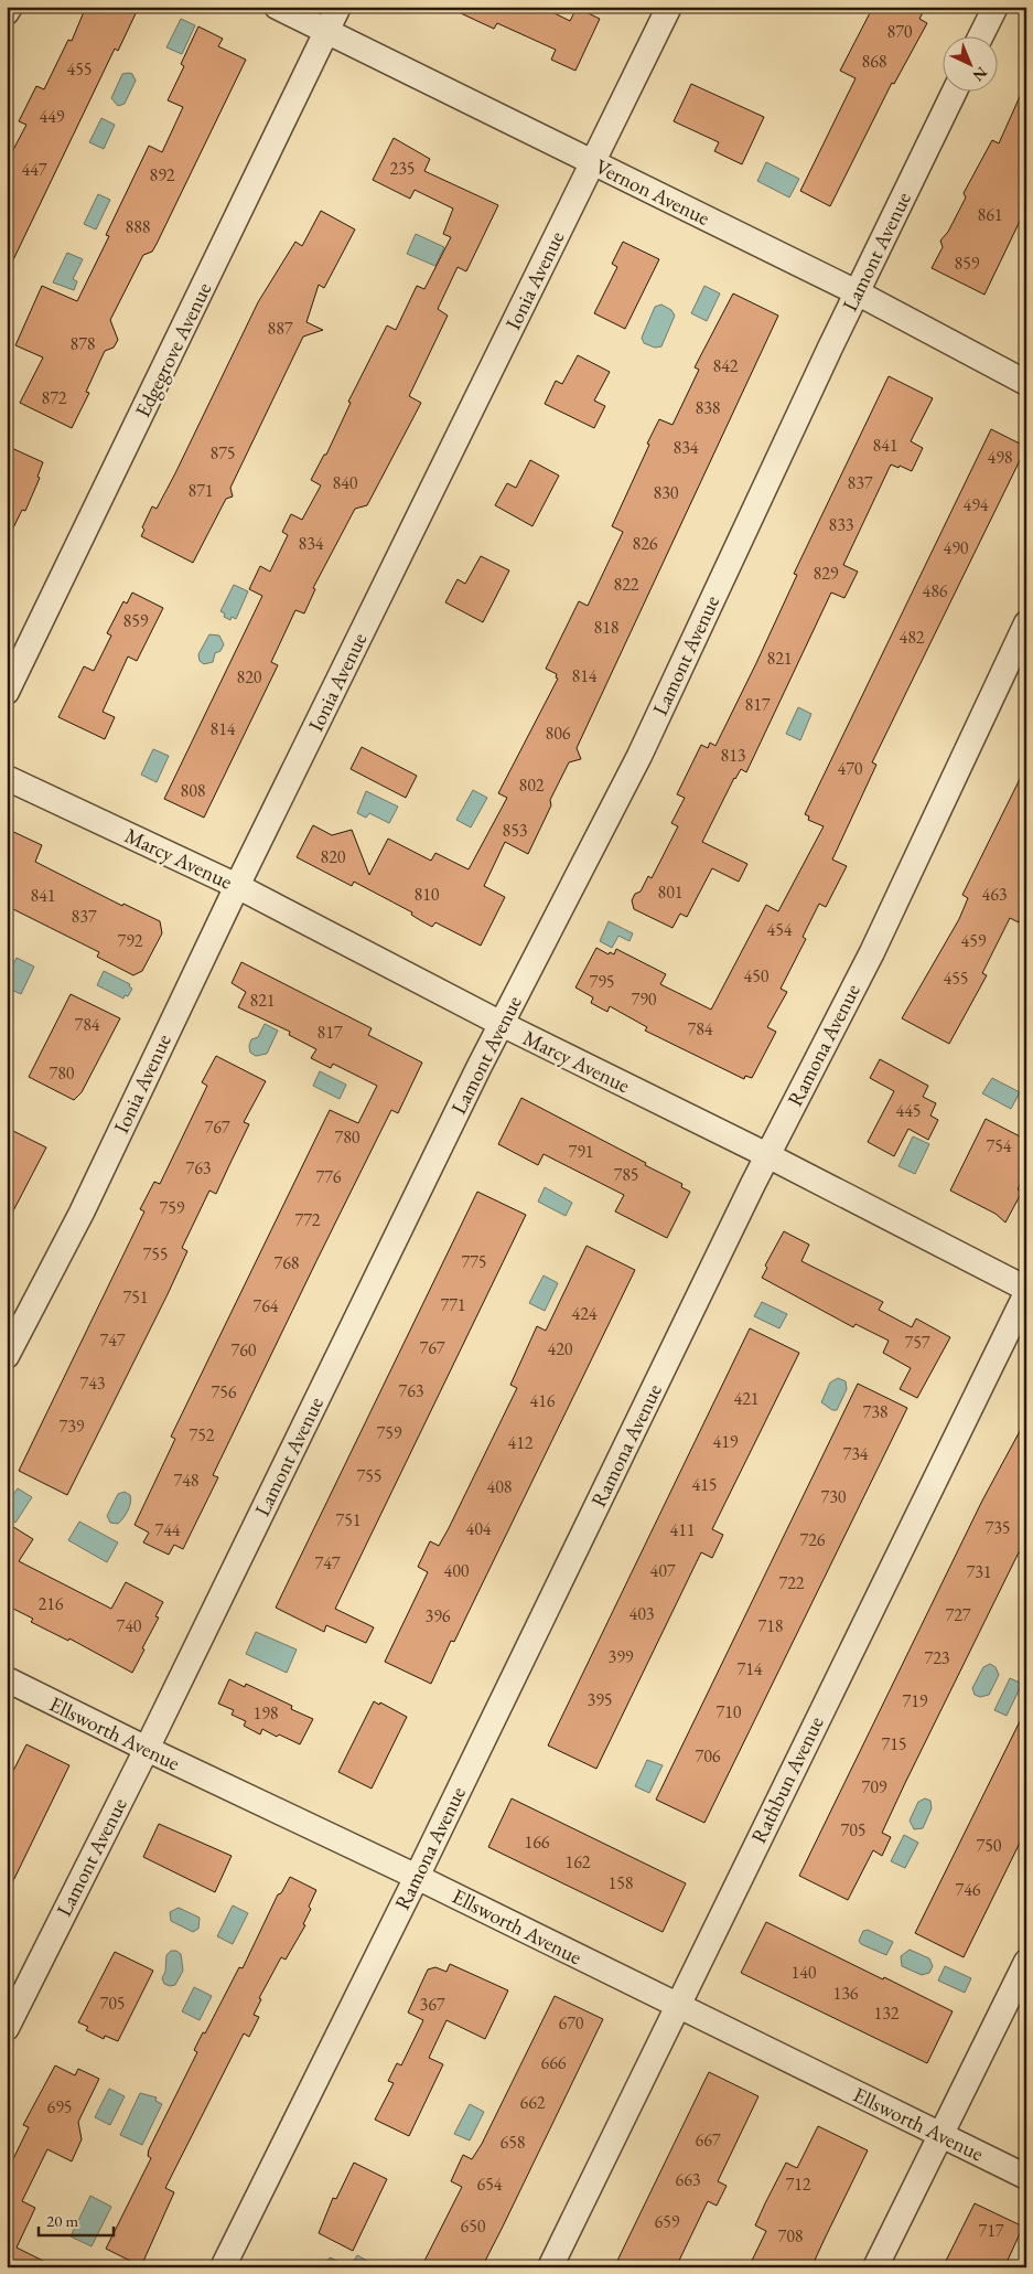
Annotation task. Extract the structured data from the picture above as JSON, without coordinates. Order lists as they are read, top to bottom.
{
  "streets": {
    "street": [
      "Vernon Avenue",
      "Lamont Avenue",
      "Ionia Avenue",
      "Edgegrove Avenue",
      "Marcy Avenue",
      "Ramona Avenue",
      "Ellsworth Avenue",
      "Rathbun Avenue"
    ]
  },
  "crossings": [
    ["Vernon Avenue", "Lamont Avenue"],
    ["Vernon Avenue", "Ionia Avenue"],
    ["Vernon Avenue", "Edgegrove Avenue"],
    ["Lamont Avenue", "Marcy Avenue"],
    ["Lamont Avenue", "Ellsworth Avenue"],
    ["Ionia Avenue", "Marcy Avenue"],
    ["Marcy Avenue", "Ramona Avenue"],
    ["Ramona Avenue", "Ellsworth Avenue"],
    ["Ellsworth Avenue", "Rathbun Avenue"]
  ],
  "house_numbers": [
    "870",
    "868",
    "455",
    "449",
    "235",
    "447",
    "892",
    "861",
    "888",
    "859",
    "887",
    "878",
    "842",
    "872",
    "838",
    "841",
    "834",
    "875",
    "498",
    "840",
    "837",
    "871",
    "830",
    "494",
    "833",
    "834",
    "826",
    "490",
    "829",
    "822",
    "486",
    "859",
    "818",
    "482",
    "821",
    "814",
    "820",
    "817",
    "814",
    "806",
    "813",
    "470",
    "802",
    "808",
    "853",
    "820",
    "801",
    "810",
    "463",
    "841",
    "837",
    "454",
    "792",
    "459",
    "450",
    "455",
    "795",
    "790",
    "821",
    "784",
    "784",
    "817",
    "780",
    "445",
    "767",
    "780",
    "754",
    "791",
    "763",
    "785",
    "776",
    "759",
    "772",
    "755",
    "775",
    "768",
    "751",
    "771",
    "764",
    "424",
    "747",
    "757",
    "767",
    "420",
    "760",
    "743",
    "763",
    "756",
    "421",
    "416",
    "738",
    "739",
    "759",
    "752",
    "419",
    "412",
    "734",
    "755",
    "748",
    "415",
    "408",
    "730",
    "751",
    "735",
    "404",
    "744",
    "411",
    "726",
    "747",
    "400",
    "407",
    "731",
    "722",
    "216",
    "403",
    "727",
    "396",
    "740",
    "718",
    "399",
    "723",
    "714",
    "395",
    "719",
    "710",
    "198",
    "715",
    "706",
    "709",
    "705",
    "166",
    "750",
    "162",
    "158",
    "746",
    "140",
    "136",
    "705",
    "367",
    "132",
    "670",
    "666",
    "662",
    "695",
    "667",
    "658",
    "663",
    "654",
    "712",
    "659",
    "650",
    "717",
    "708"
  ],
  "scale_bar": "20 m",
  "north": "bottom right"
}
